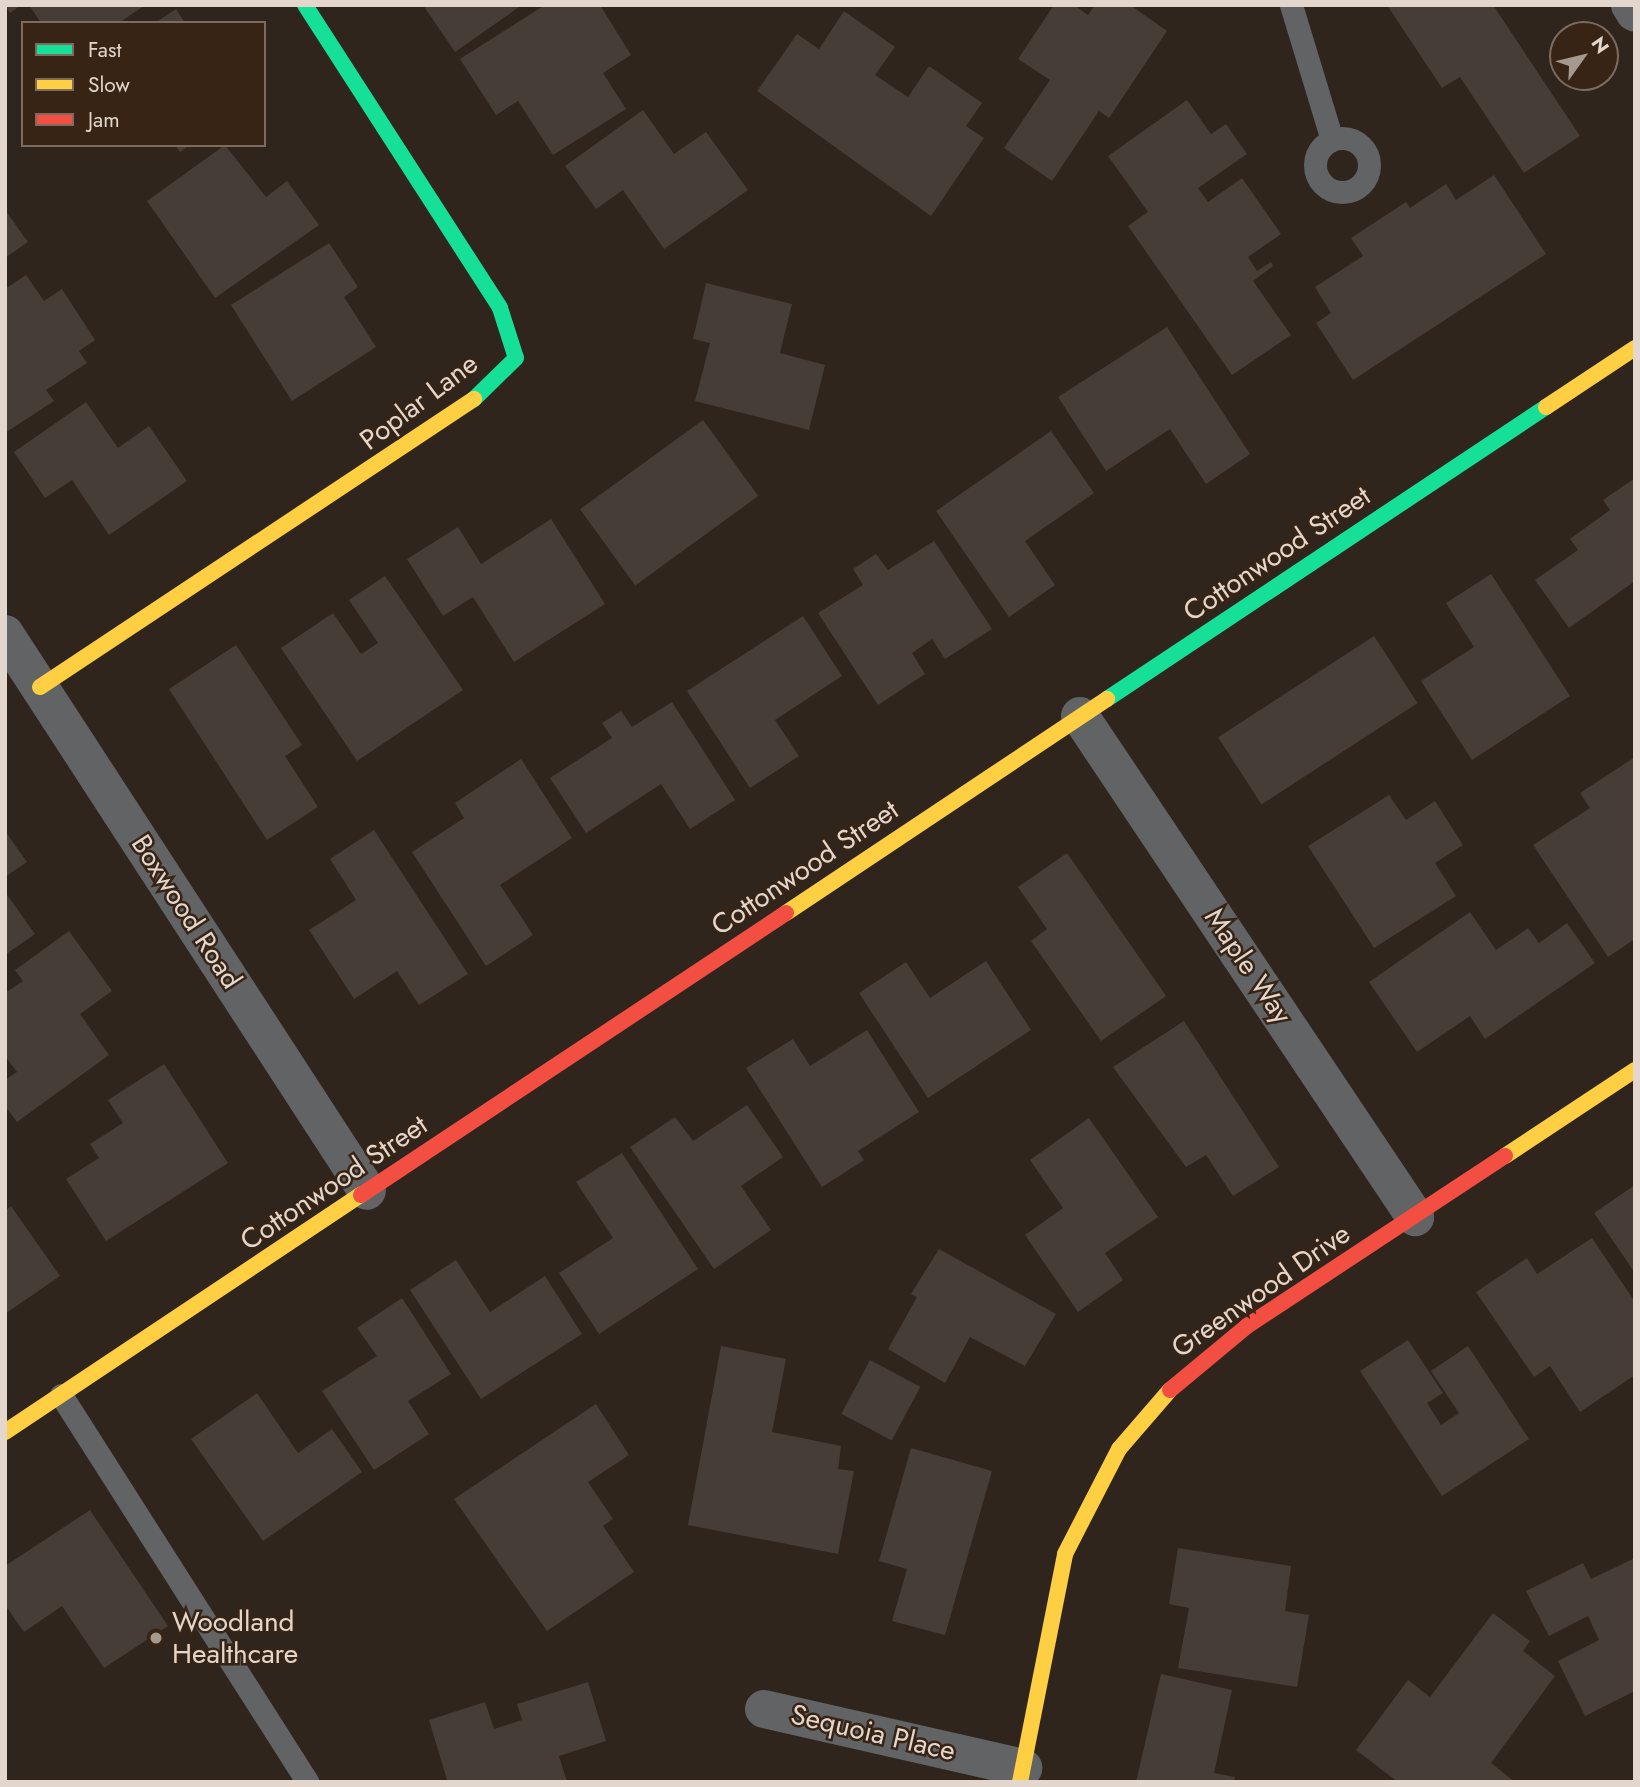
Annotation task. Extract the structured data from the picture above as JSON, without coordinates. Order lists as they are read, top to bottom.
{
  "streets": {
    "street": [
      "Poplar Lane",
      "Cottonwood Street",
      "Boxwood Road",
      "Maple Way",
      "Greenwood Drive",
      "Sequoia Place"
    ]
  },
  "crossings": [
    ["Poplar Lane", "Boxwood Road"],
    ["Cottonwood Street", "Boxwood Road"],
    ["Cottonwood Street", "Maple Way"],
    ["Maple Way", "Greenwood Drive"],
    ["Greenwood Drive", "Sequoia Place"]
  ],
  "places": ["Woodland Healthcare"],
  "legend": ["Fast", "Slow", "Jam"],
  "north": "top right"
}
